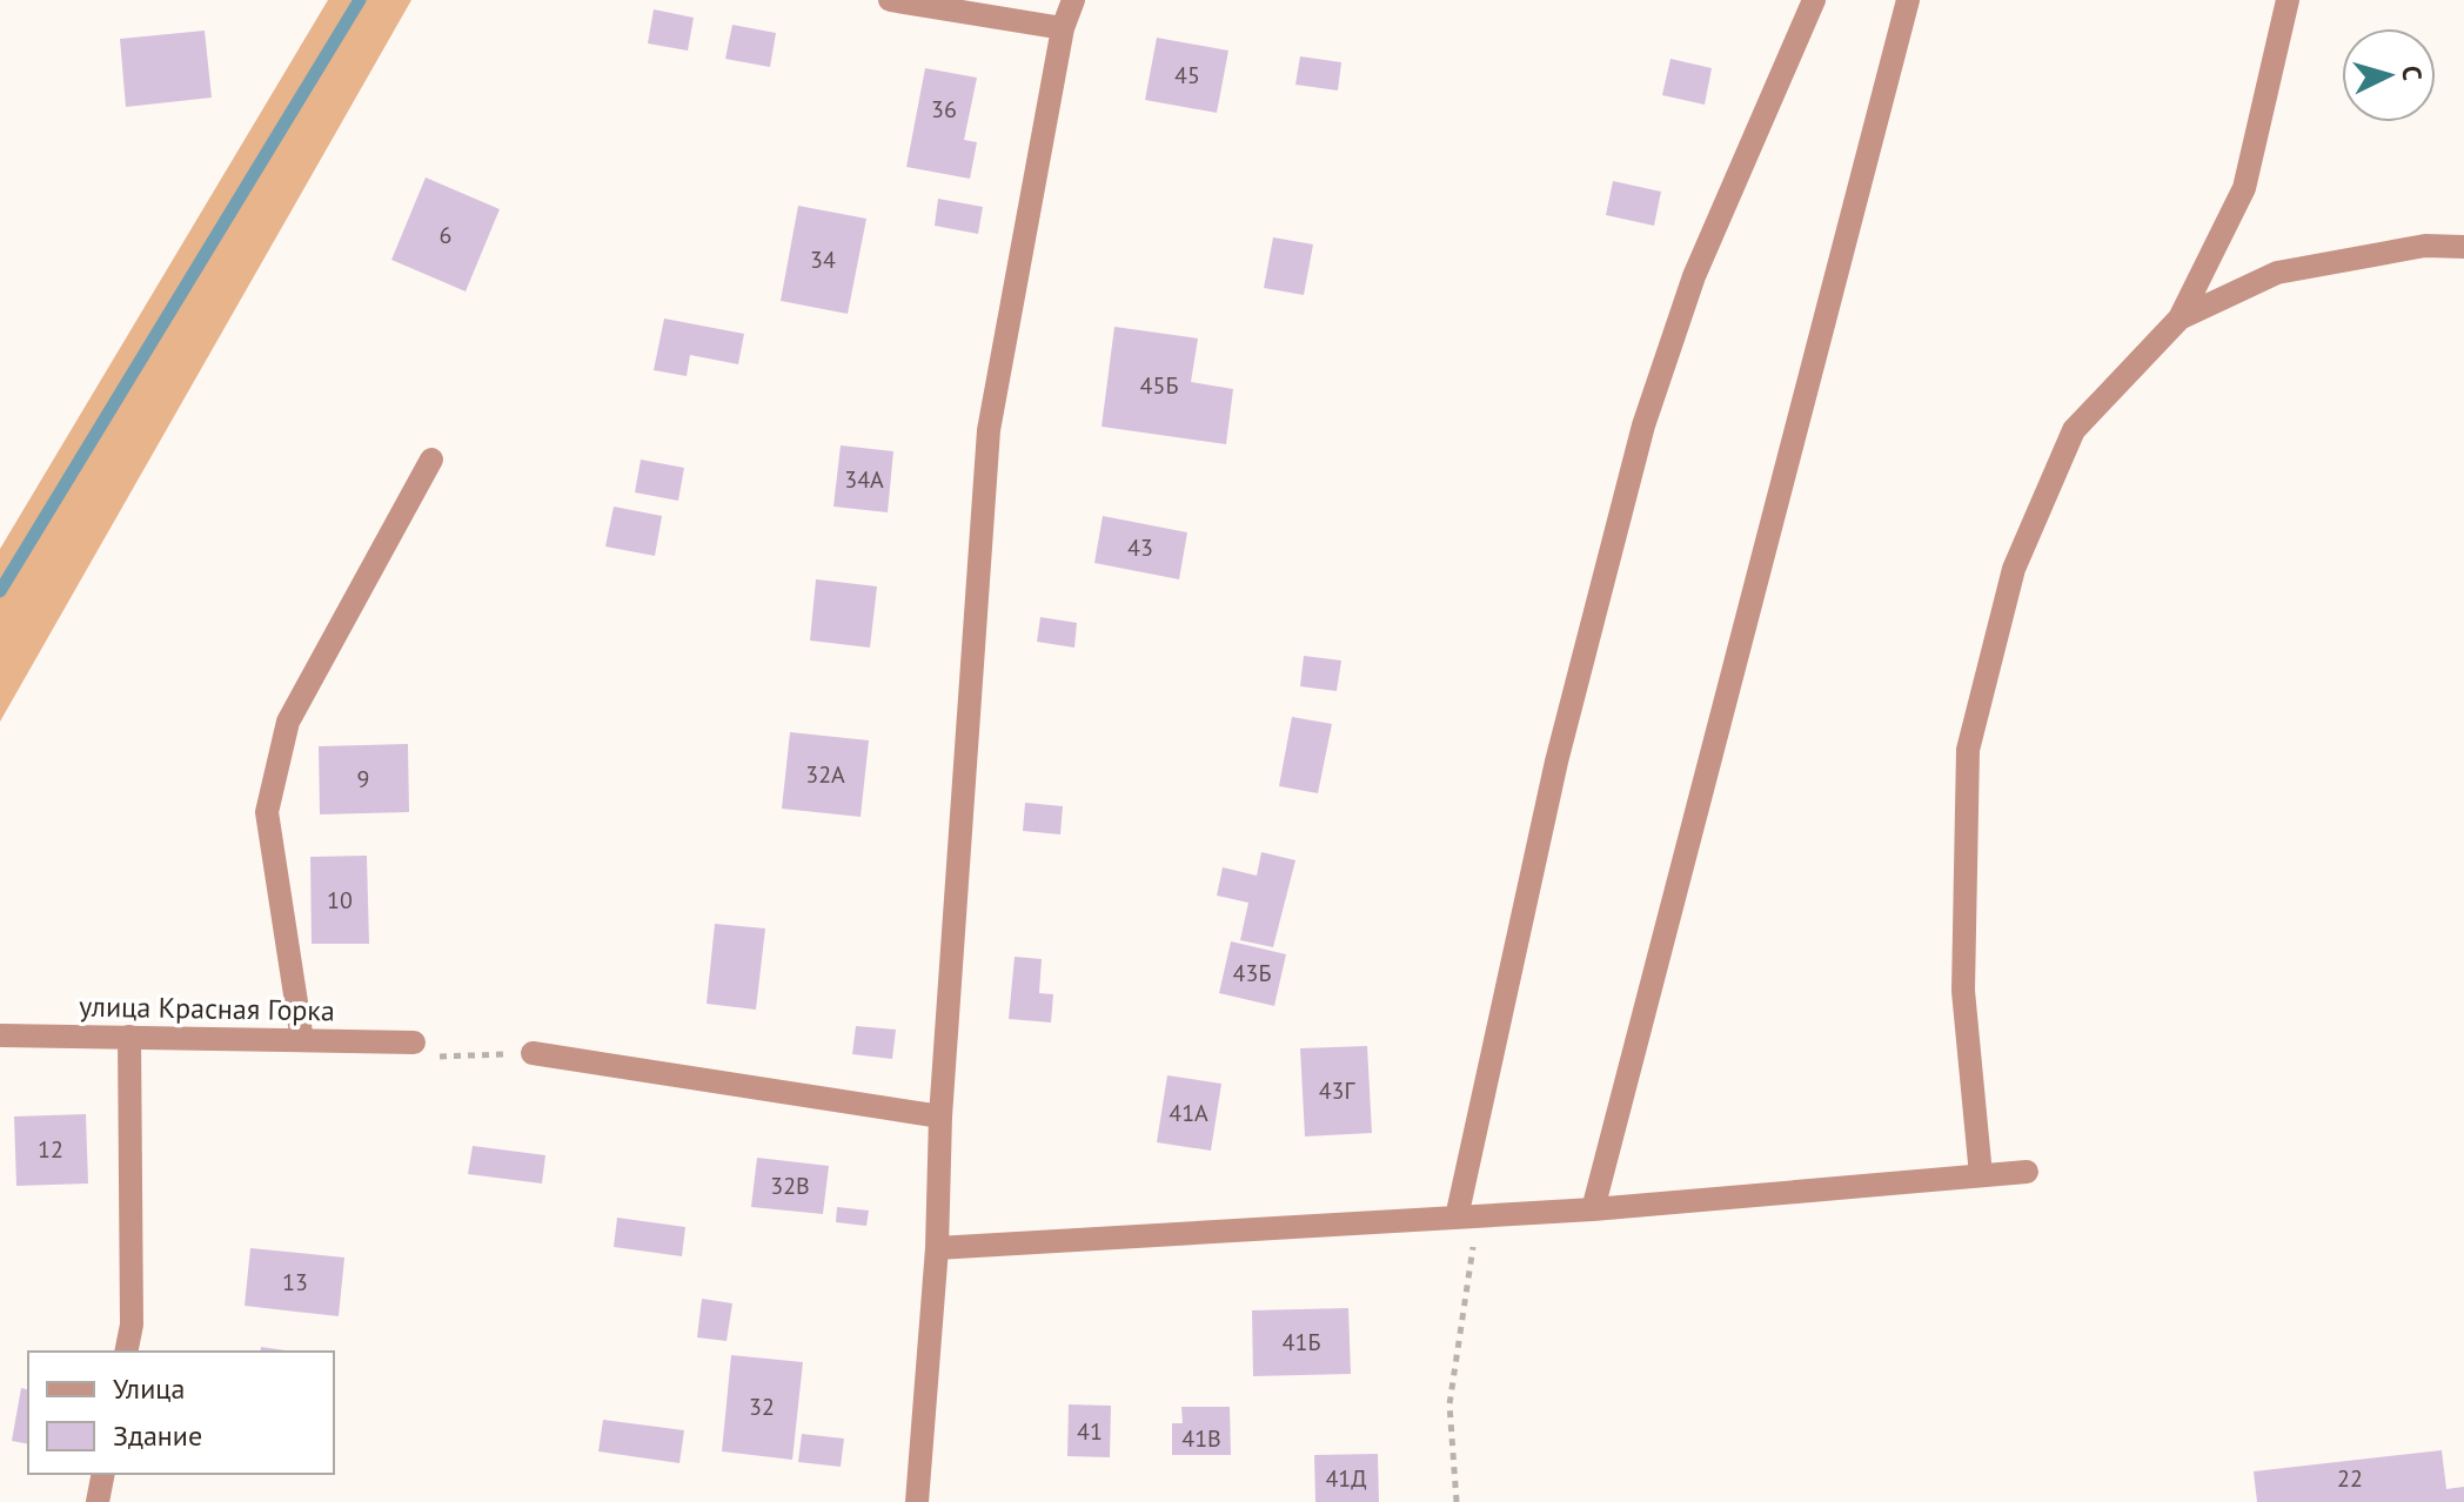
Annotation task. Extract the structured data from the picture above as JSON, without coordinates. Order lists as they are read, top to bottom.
{
  "streets": {
    "street": ["улица Красная Горка"]
  },
  "house_numbers": [
    "45",
    "36",
    "6",
    "34",
    "45Б",
    "34А",
    "43",
    "32А",
    "9",
    "10",
    "43Б",
    "43Г",
    "41А",
    "12",
    "32В",
    "13",
    "41Б",
    "32",
    "41",
    "41В",
    "41Д",
    "22"
  ],
  "legend": ["Улица", "Здание"],
  "north": "right"
}
